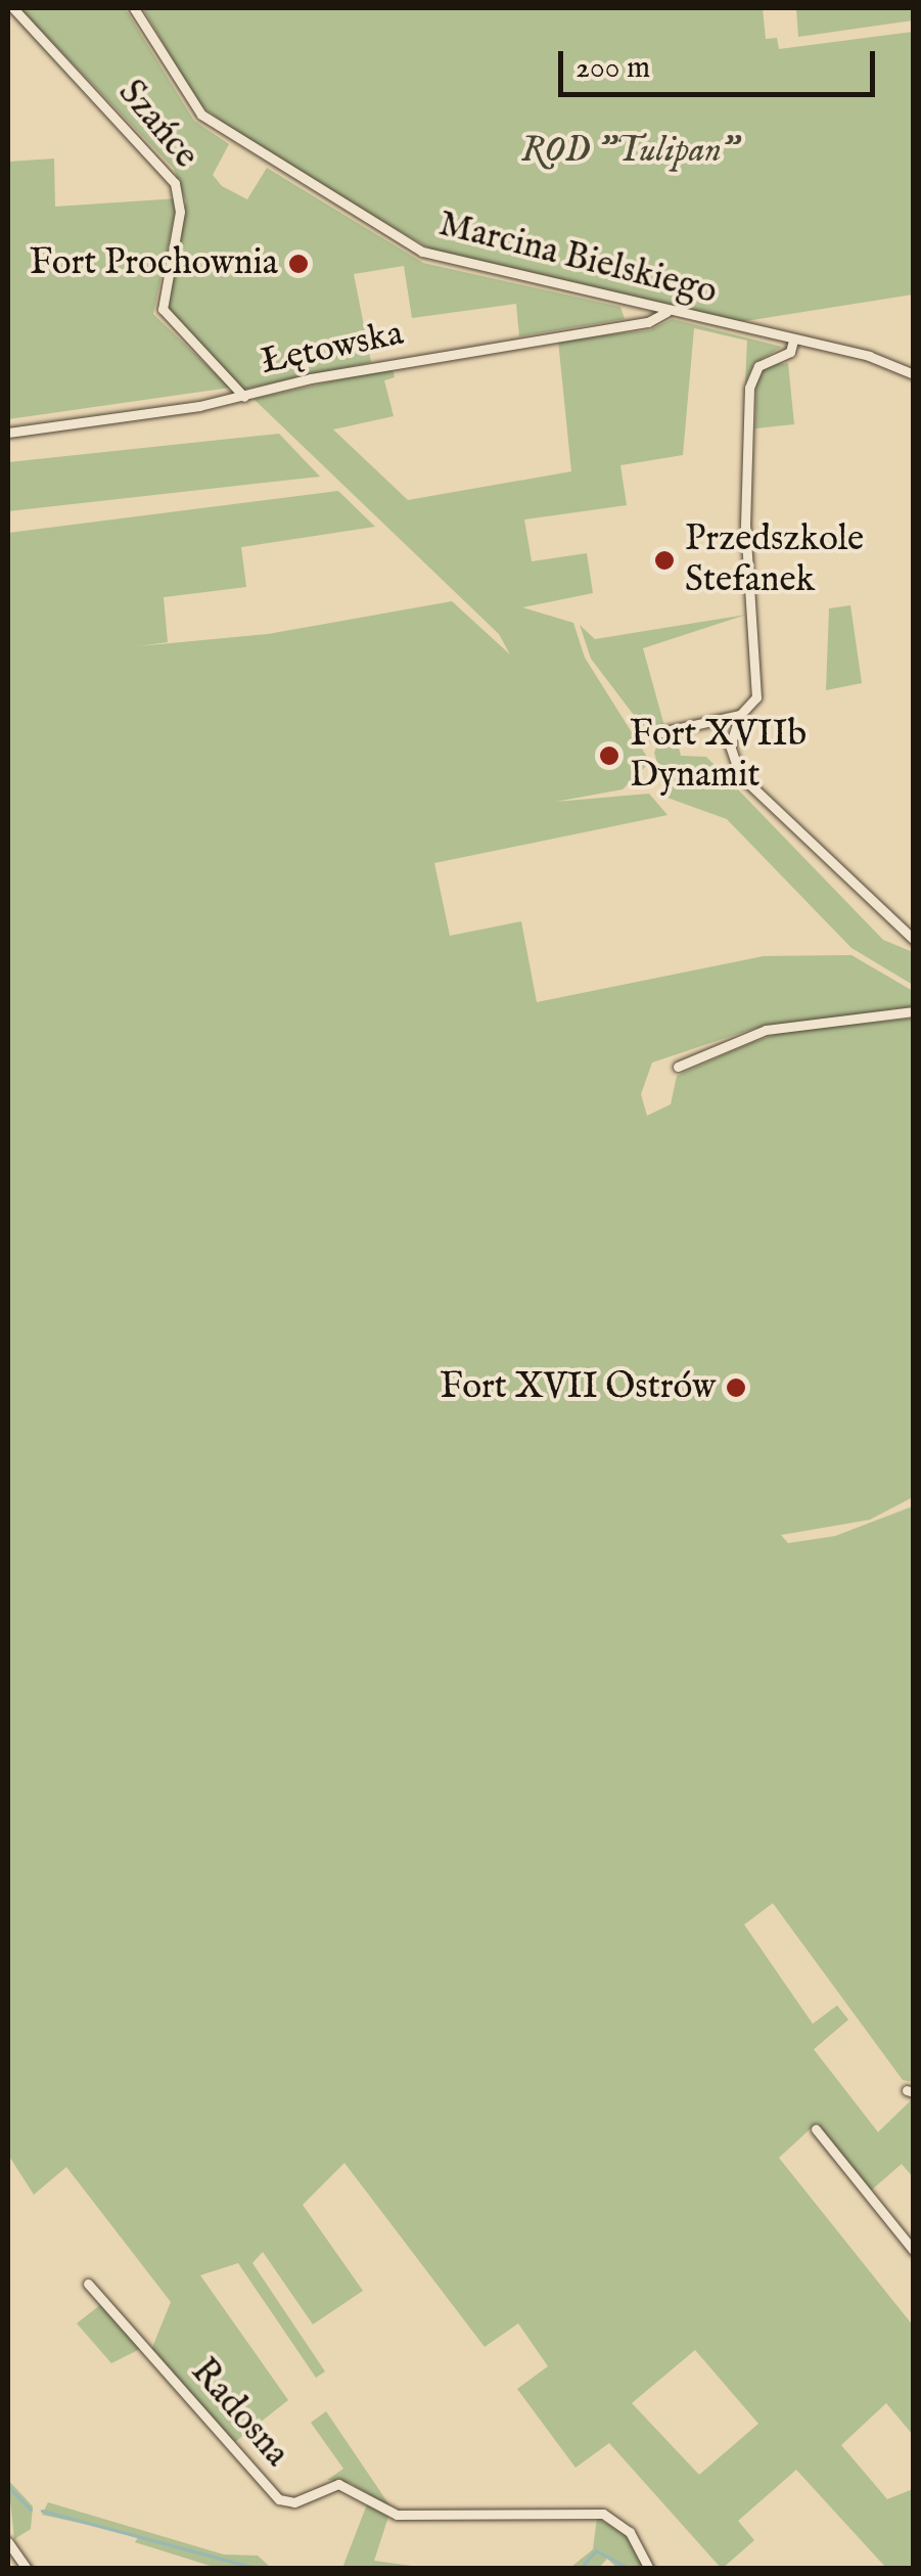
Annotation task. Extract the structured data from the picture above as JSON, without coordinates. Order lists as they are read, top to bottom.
{
  "streets": {
    "street": [
      "Szańce",
      "Marcina Bielskiego",
      "Łętowska",
      "Radosna"
    ]
  },
  "crossings": [
    ["Szańce", "Łętowska"],
    ["Marcina Bielskiego", "Łętowska"]
  ],
  "parks": ["ROD \"Tulipan\""],
  "places": [
    "Fort Prochownia",
    "Przedszkole Stefanek",
    "Fort XVIIb Dynamit",
    "Fort XVII Ostrów"
  ],
  "scale_bar": "200 m"
}
